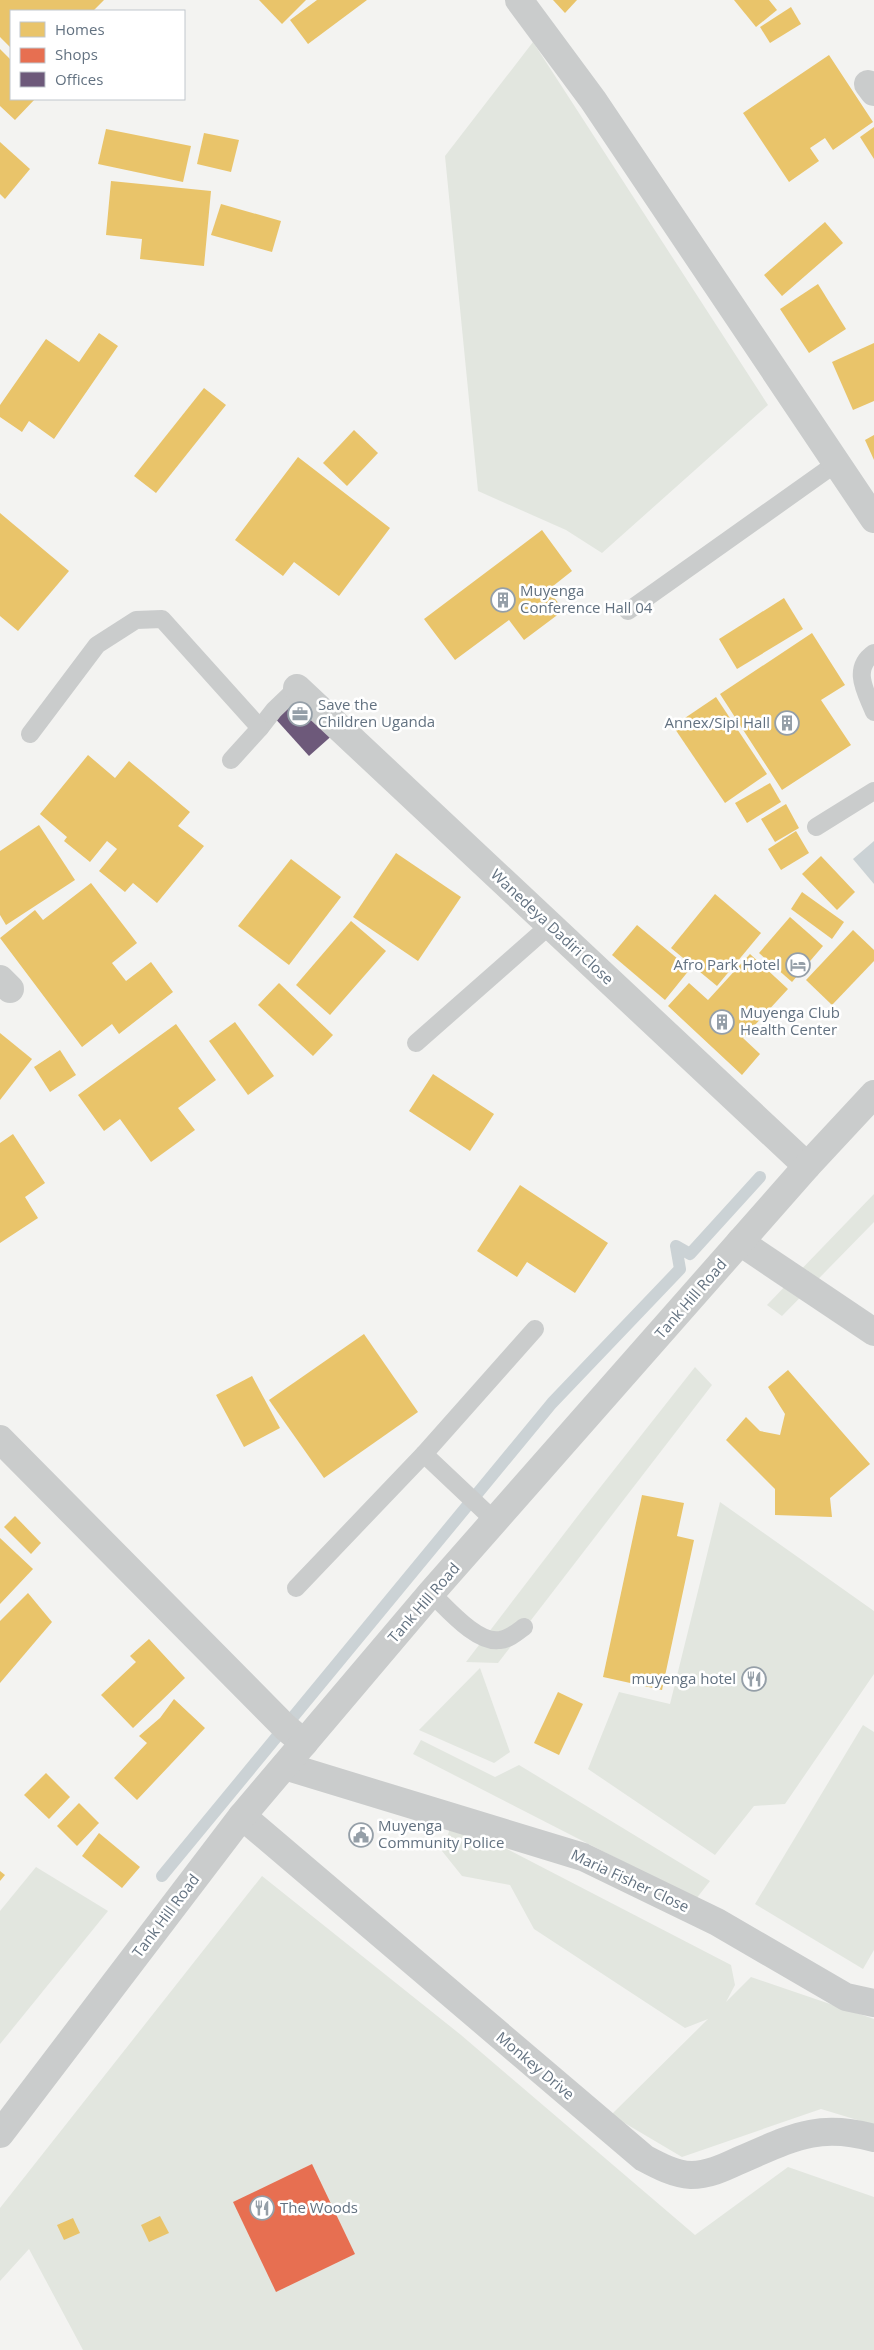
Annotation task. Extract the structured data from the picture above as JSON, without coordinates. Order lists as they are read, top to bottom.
{
  "streets": {
    "street": [
      "Wanedeya Dadiri Close",
      "Tank Hill Road",
      "Maria Fisher Close",
      "Monkey Drive"
    ]
  },
  "crossings": [
    ["Wanedeya Dadiri Close", "Tank Hill Road"],
    ["Tank Hill Road", "Maria Fisher Close"],
    ["Tank Hill Road", "Monkey Drive"]
  ],
  "places": {
    "building": ["Muyenga Conference Hall 04", "Annex/Sipi Hall", "Muyenga Club Health Center"],
    "office": ["Save the Children Uganda"],
    "hotel": ["Afro Park Hotel"],
    "restaurant": ["muyenga hotel", "The Woods"],
    "public building": ["Muyenga Community Police"]
  },
  "legend": ["Homes", "Shops", "Offices"]
}
